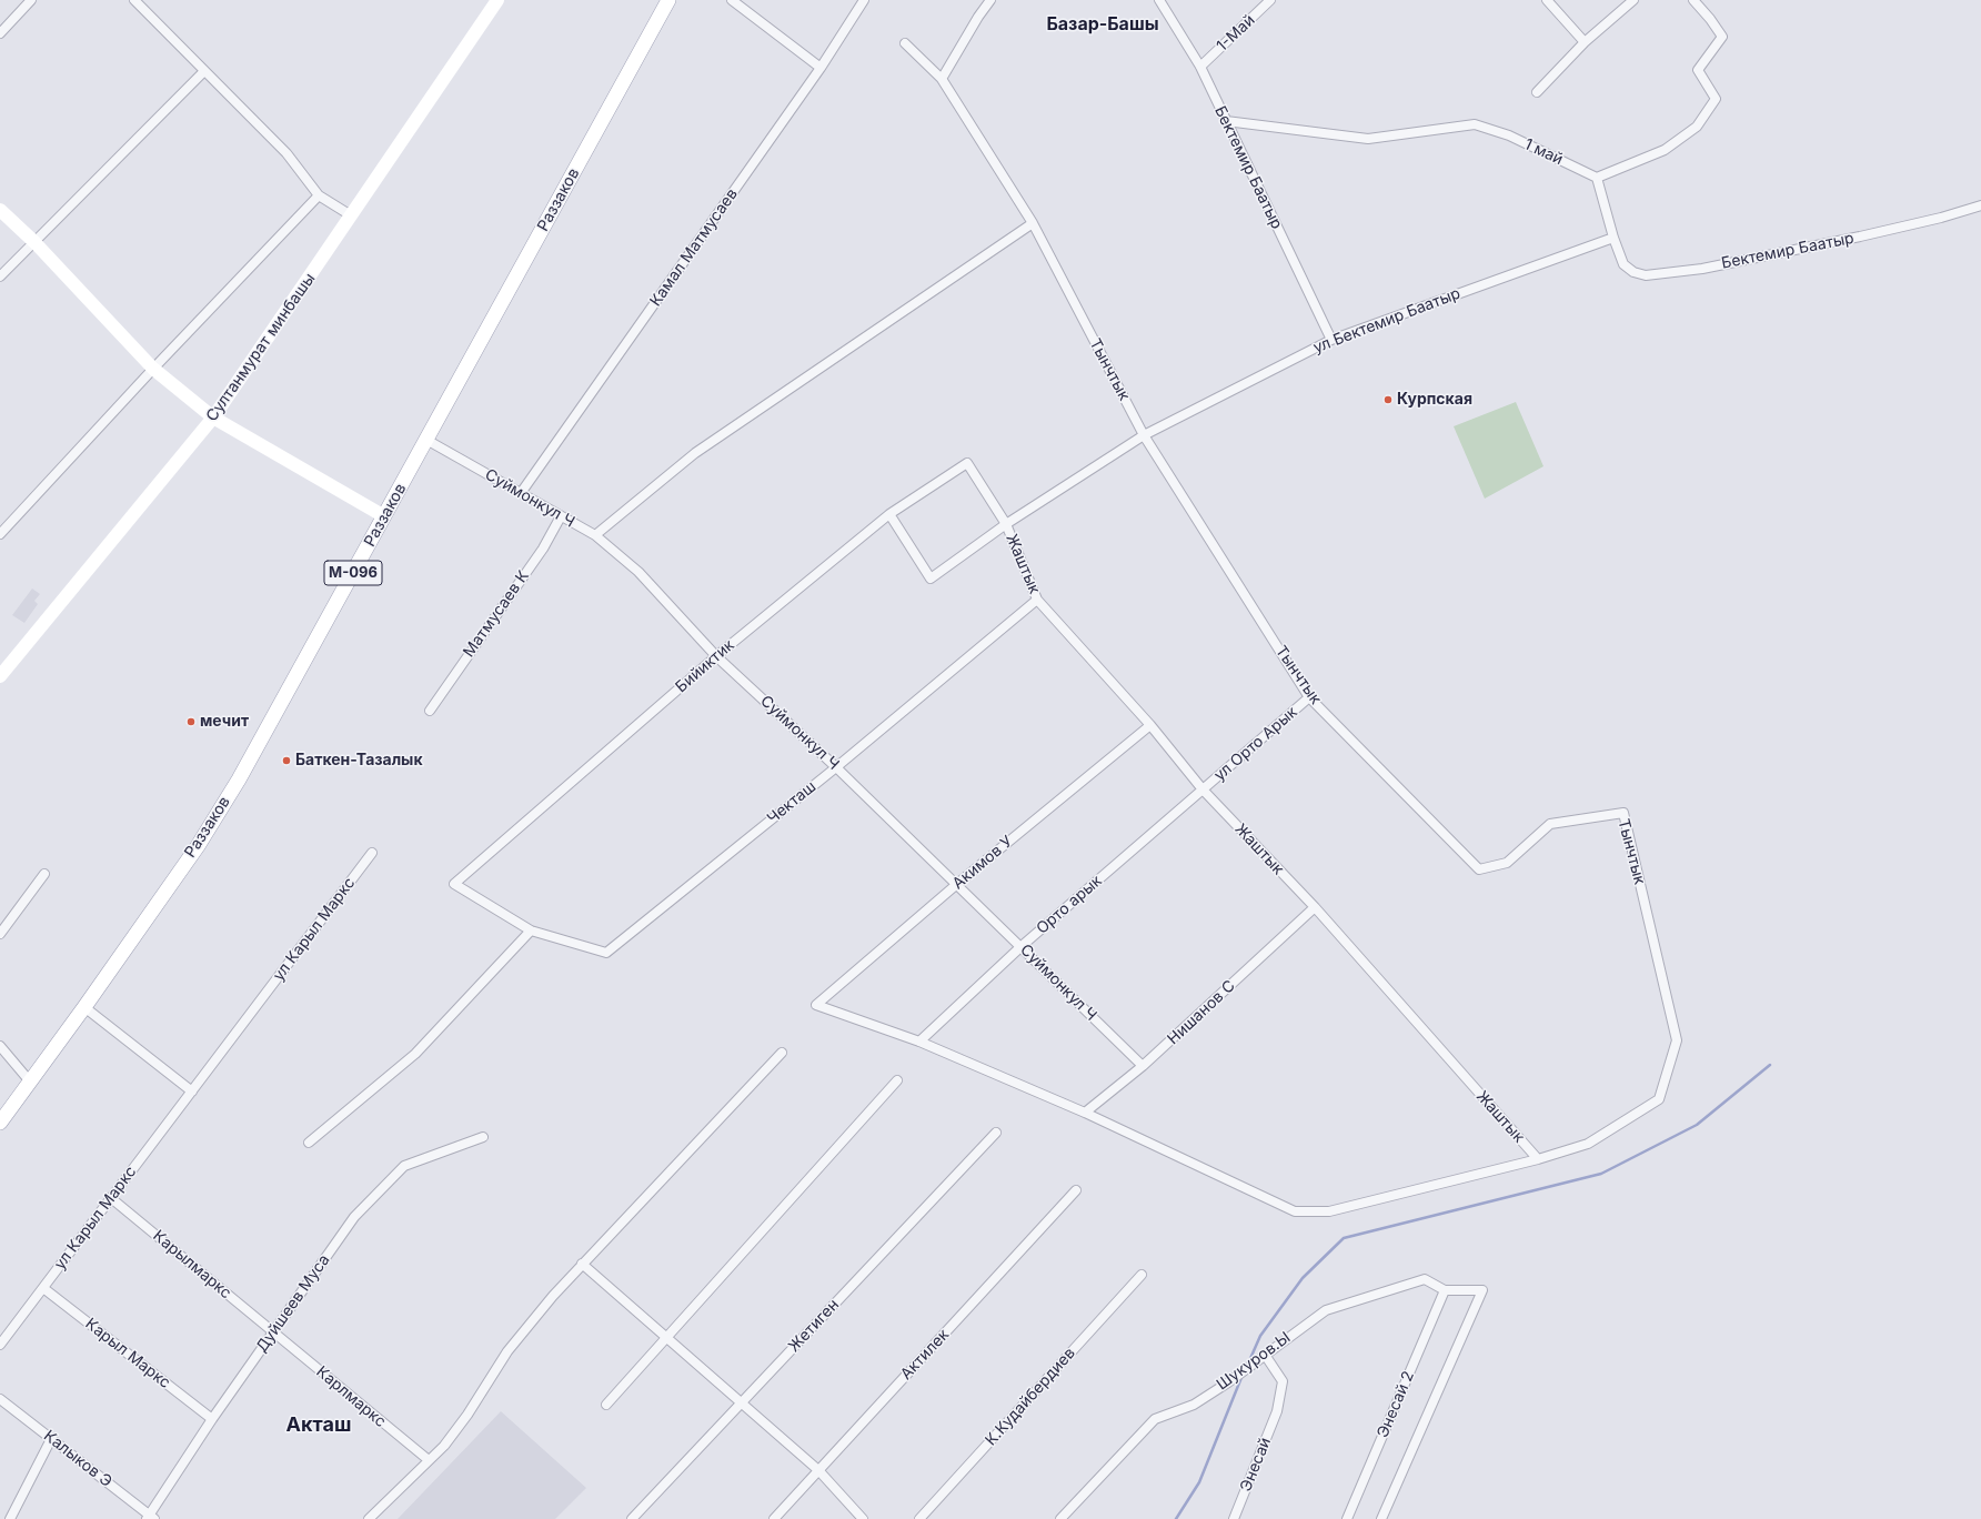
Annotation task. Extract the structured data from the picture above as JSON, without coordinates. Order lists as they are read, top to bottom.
{
  "streets": {
    "main road": ["Раззаков", "М-096"],
    "street": [
      "1-Май",
      "1 май",
      "Бектемир Баатыр",
      "Камал Матмусаев",
      "ул Бектемир Баатыр",
      "Султанмурат минбашы",
      "Тынчтык",
      "Суймонкул Ч",
      "Жаштык",
      "Матмусаев К",
      "Бийиктик",
      "ул Орто Арык",
      "Чекташ",
      "Акимов У",
      "Орто арык",
      "ул Карыл Маркс",
      "Нишанов С",
      "Карылмаркс",
      "Дуйшеев Муса",
      "Жетиген",
      "Карыл Маркс",
      "Актилек",
      "Шукуров.Ы",
      "Карлмаркс",
      "К.Кудайбердиев",
      "Энесай 2",
      "Калыков Э",
      "Энесай"
    ]
  },
  "crossings": [
    ["1-Май", "Бектемир Баатыр"],
    ["1 май", "Бектемир Баатыр"],
    ["Бектемир Баатыр", "ул Бектемир Баатыр"],
    ["Раззаков", "Суймонкул Ч"],
    ["Камал Матмусаев", "Суймонкул Ч"],
    ["ул Бектемир Баатыр", "Тынчтык"],
    ["ул Бектемир Баатыр", "Жаштык"],
    ["ул Бектемир Баатыр", "Бийиктик"],
    ["Тынчтык", "Жаштык"],
    ["Тынчтык", "ул Орто Арык"],
    ["Суймонкул Ч", "Матмусаев К"],
    ["Суймонкул Ч", "Бийиктик"],
    ["Суймонкул Ч", "Чекташ"],
    ["Суймонкул Ч", "Акимов У"],
    ["Суймонкул Ч", "Орто арык"],
    ["Суймонкул Ч", "Нишанов С"],
    ["Жаштык", "Бийиктик"],
    ["Жаштык", "ул Орто Арык"],
    ["Жаштык", "Чекташ"],
    ["Жаштык", "Акимов У"],
    ["Жаштык", "Орто арык"],
    ["Жаштык", "Нишанов С"],
    ["Бийиктик", "Чекташ"],
    ["ул Орто Арык", "Орто арык"],
    ["Акимов У", "Орто арык"],
    ["ул Карыл Маркс", "Карылмаркс"],
    ["ул Карыл Маркс", "Карыл Маркс"],
    ["Карылмаркс", "Дуйшеев Муса"],
    ["Карылмаркс", "Карлмаркс"],
    ["Дуйшеев Муса", "Карыл Маркс"],
    ["Дуйшеев Муса", "Карлмаркс"],
    ["Дуйшеев Муса", "Калыков Э"],
    ["Шукуров.Ы", "Энесай 2"],
    ["Шукуров.Ы", "Энесай"]
  ],
  "districts": ["Базар-Башы", "Акташ"],
  "places": ["Курпская", "мечит", "Баткен-Тазалык"]
}
